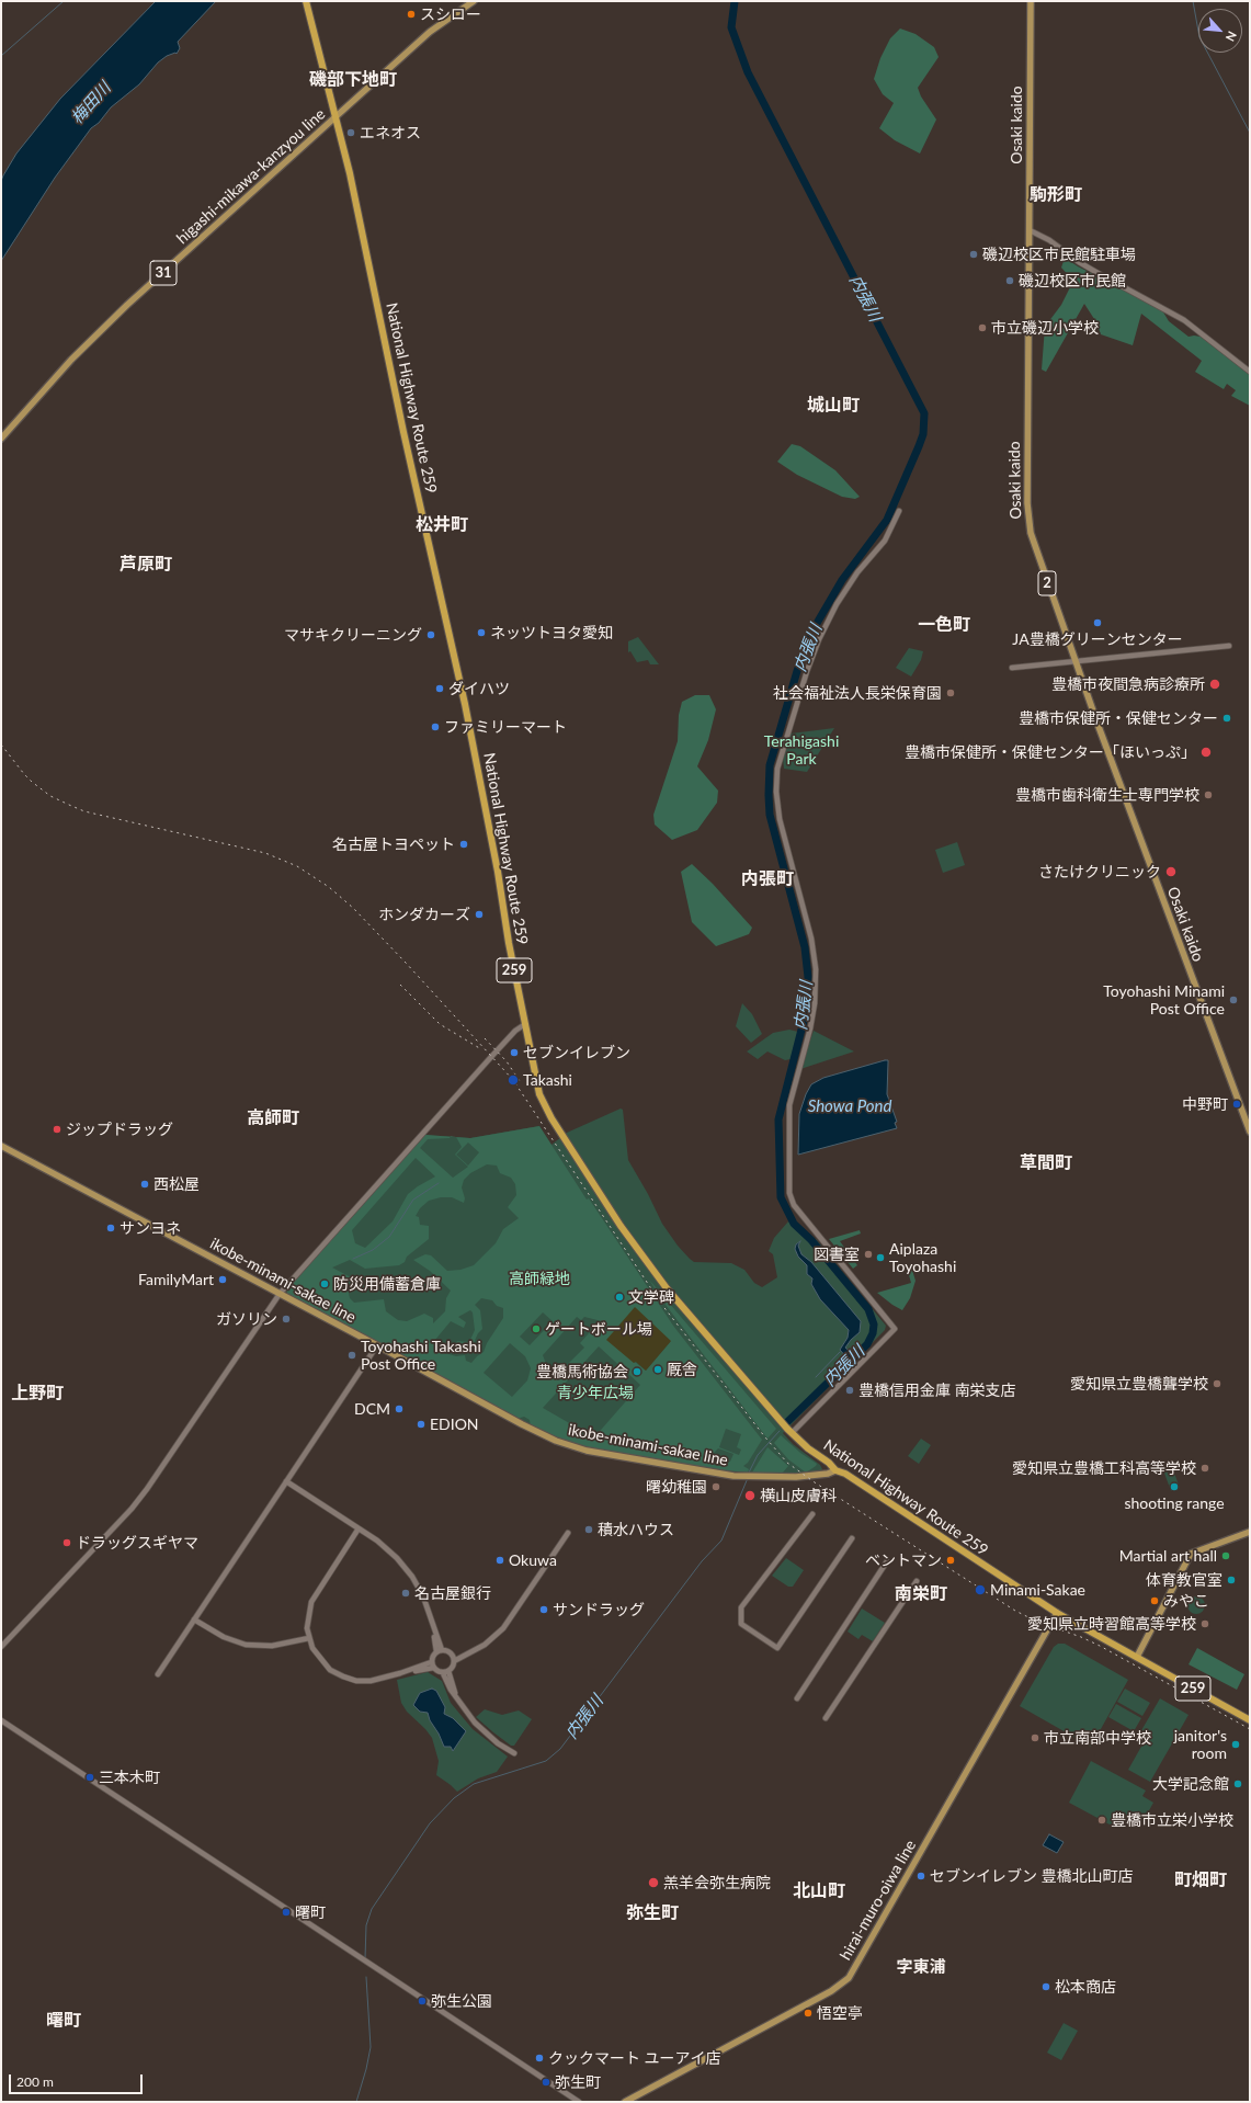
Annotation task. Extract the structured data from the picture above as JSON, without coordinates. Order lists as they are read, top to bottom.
{
  "streets": {
    "highway": ["National Highway Route 259", "259"],
    "main road": [
      "Osaki kaido",
      "higashi-mikawa-kanzyou line",
      "31",
      "2",
      "ikobe-minami-sakae line",
      "hirai-muro-oiwa line"
    ]
  },
  "crossings": [
    ["higashi-mikawa-kanzyou line", "National Highway Route 259"],
    ["National Highway Route 259", "ikobe-minami-sakae line"],
    ["National Highway Route 259", "hirai-muro-oiwa line"]
  ],
  "districts": [
    "磯部下地町",
    "駒形町",
    "城山町",
    "松井町",
    "芦原町",
    "一色町",
    "内張町",
    "高師町",
    "草間町",
    "上野町",
    "南栄町",
    "町畑町",
    "北山町",
    "弥生町",
    "字東浦",
    "曙町"
  ],
  "water": ["梅田川", "内張川", "Showa Pond"],
  "parks": ["Terahigashi Park", "高師緑地", "青少年広場"],
  "places": [
    "スシロー",
    "エネオス",
    "磯辺校区市民館駐車場",
    "磯辺校区市民館",
    "市立磯辺小学校",
    "JA豊橋グリーンセンター",
    "ネッツトヨタ愛知",
    "マサキクリーニング",
    "豊橋市夜間急病診療所",
    "ダイハツ",
    "社会福祉法人長栄保育園",
    "豊橋市保健所・保健センター",
    "ファミリーマート",
    "豊橋市保健所・保健センター「ほいっぷ」",
    "豊橋市歯科衛生士専門学校",
    "名古屋トヨペット",
    "さたけクリニック",
    "ホンダカーズ",
    "Toyohashi Minami Post Office",
    "セブンイレブン",
    "Takashi",
    "中野町",
    "ジップドラッグ",
    "西松屋",
    "サンヨネ",
    "図書室",
    "Aiplaza Toyohashi",
    "FamilyMart",
    "防災用備蓄倉庫",
    "文学碑",
    "ガソリン",
    "ゲートボール場",
    "Toyohashi Takashi Post Office",
    "厩舎",
    "豊橋馬術協会",
    "愛知県立豊橋聾学校",
    "豊橋信用金庫 南栄支店",
    "DCM",
    "EDION",
    "愛知県立豊橋工科高等学校",
    "曙幼稚園",
    "shooting range",
    "横山皮膚科",
    "積水ハウス",
    "ドラッグスギヤマ",
    "Martial art hall",
    "Okuwa",
    "ベントマン",
    "体育教官室",
    "Minami-Sakae",
    "名古屋銀行",
    "みやこ",
    "サンドラッグ",
    "愛知県立時習館高等学校",
    "市立南部中学校",
    "janitor's room",
    "三本木町",
    "大学記念館",
    "豊橋市立栄小学校",
    "セブンイレブン 豊橋北山町店",
    "羔羊会弥生病院",
    "曙町",
    "松本商店",
    "弥生公園",
    "悟空亭",
    "クックマート ユーアイ店",
    "弥生町"
  ],
  "scale_bar": "200 m",
  "north": "bottom right"
}
